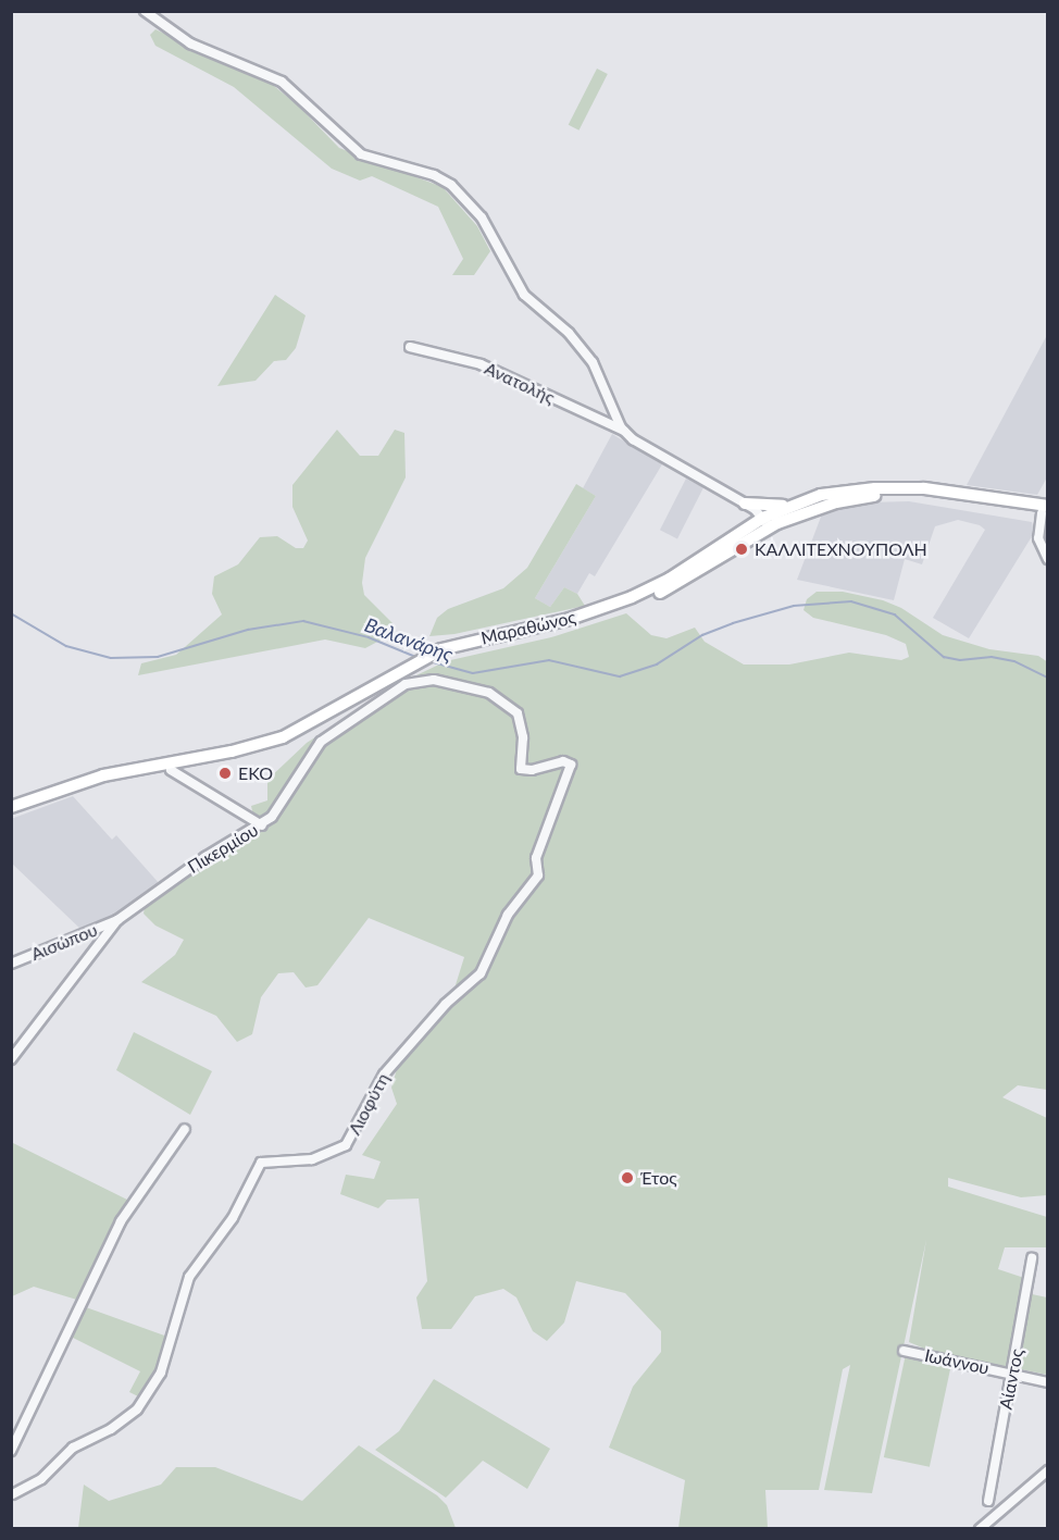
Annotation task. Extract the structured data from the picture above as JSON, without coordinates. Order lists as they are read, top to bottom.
{
  "streets": {
    "main road": ["Μαραθώνος"],
    "street": [
      "Ανατολής",
      "Πικερμίου",
      "Αισώπου",
      "Λιοφύτη",
      "Ιωάννου",
      "Αίαντος"
    ]
  },
  "crossings": [
    ["Ανατολής", "Μαραθώνος"],
    ["Πικερμίου", "Αισώπου"],
    ["Πικερμίου", "Λιοφύτη"],
    ["Ιωάννου", "Αίαντος"]
  ],
  "water": ["Βαλανάρης"],
  "places": ["ΚΑΛΛΙΤΕΧΝΟΥΠΟΛΗ", "EKO", "Έτος"]
}
